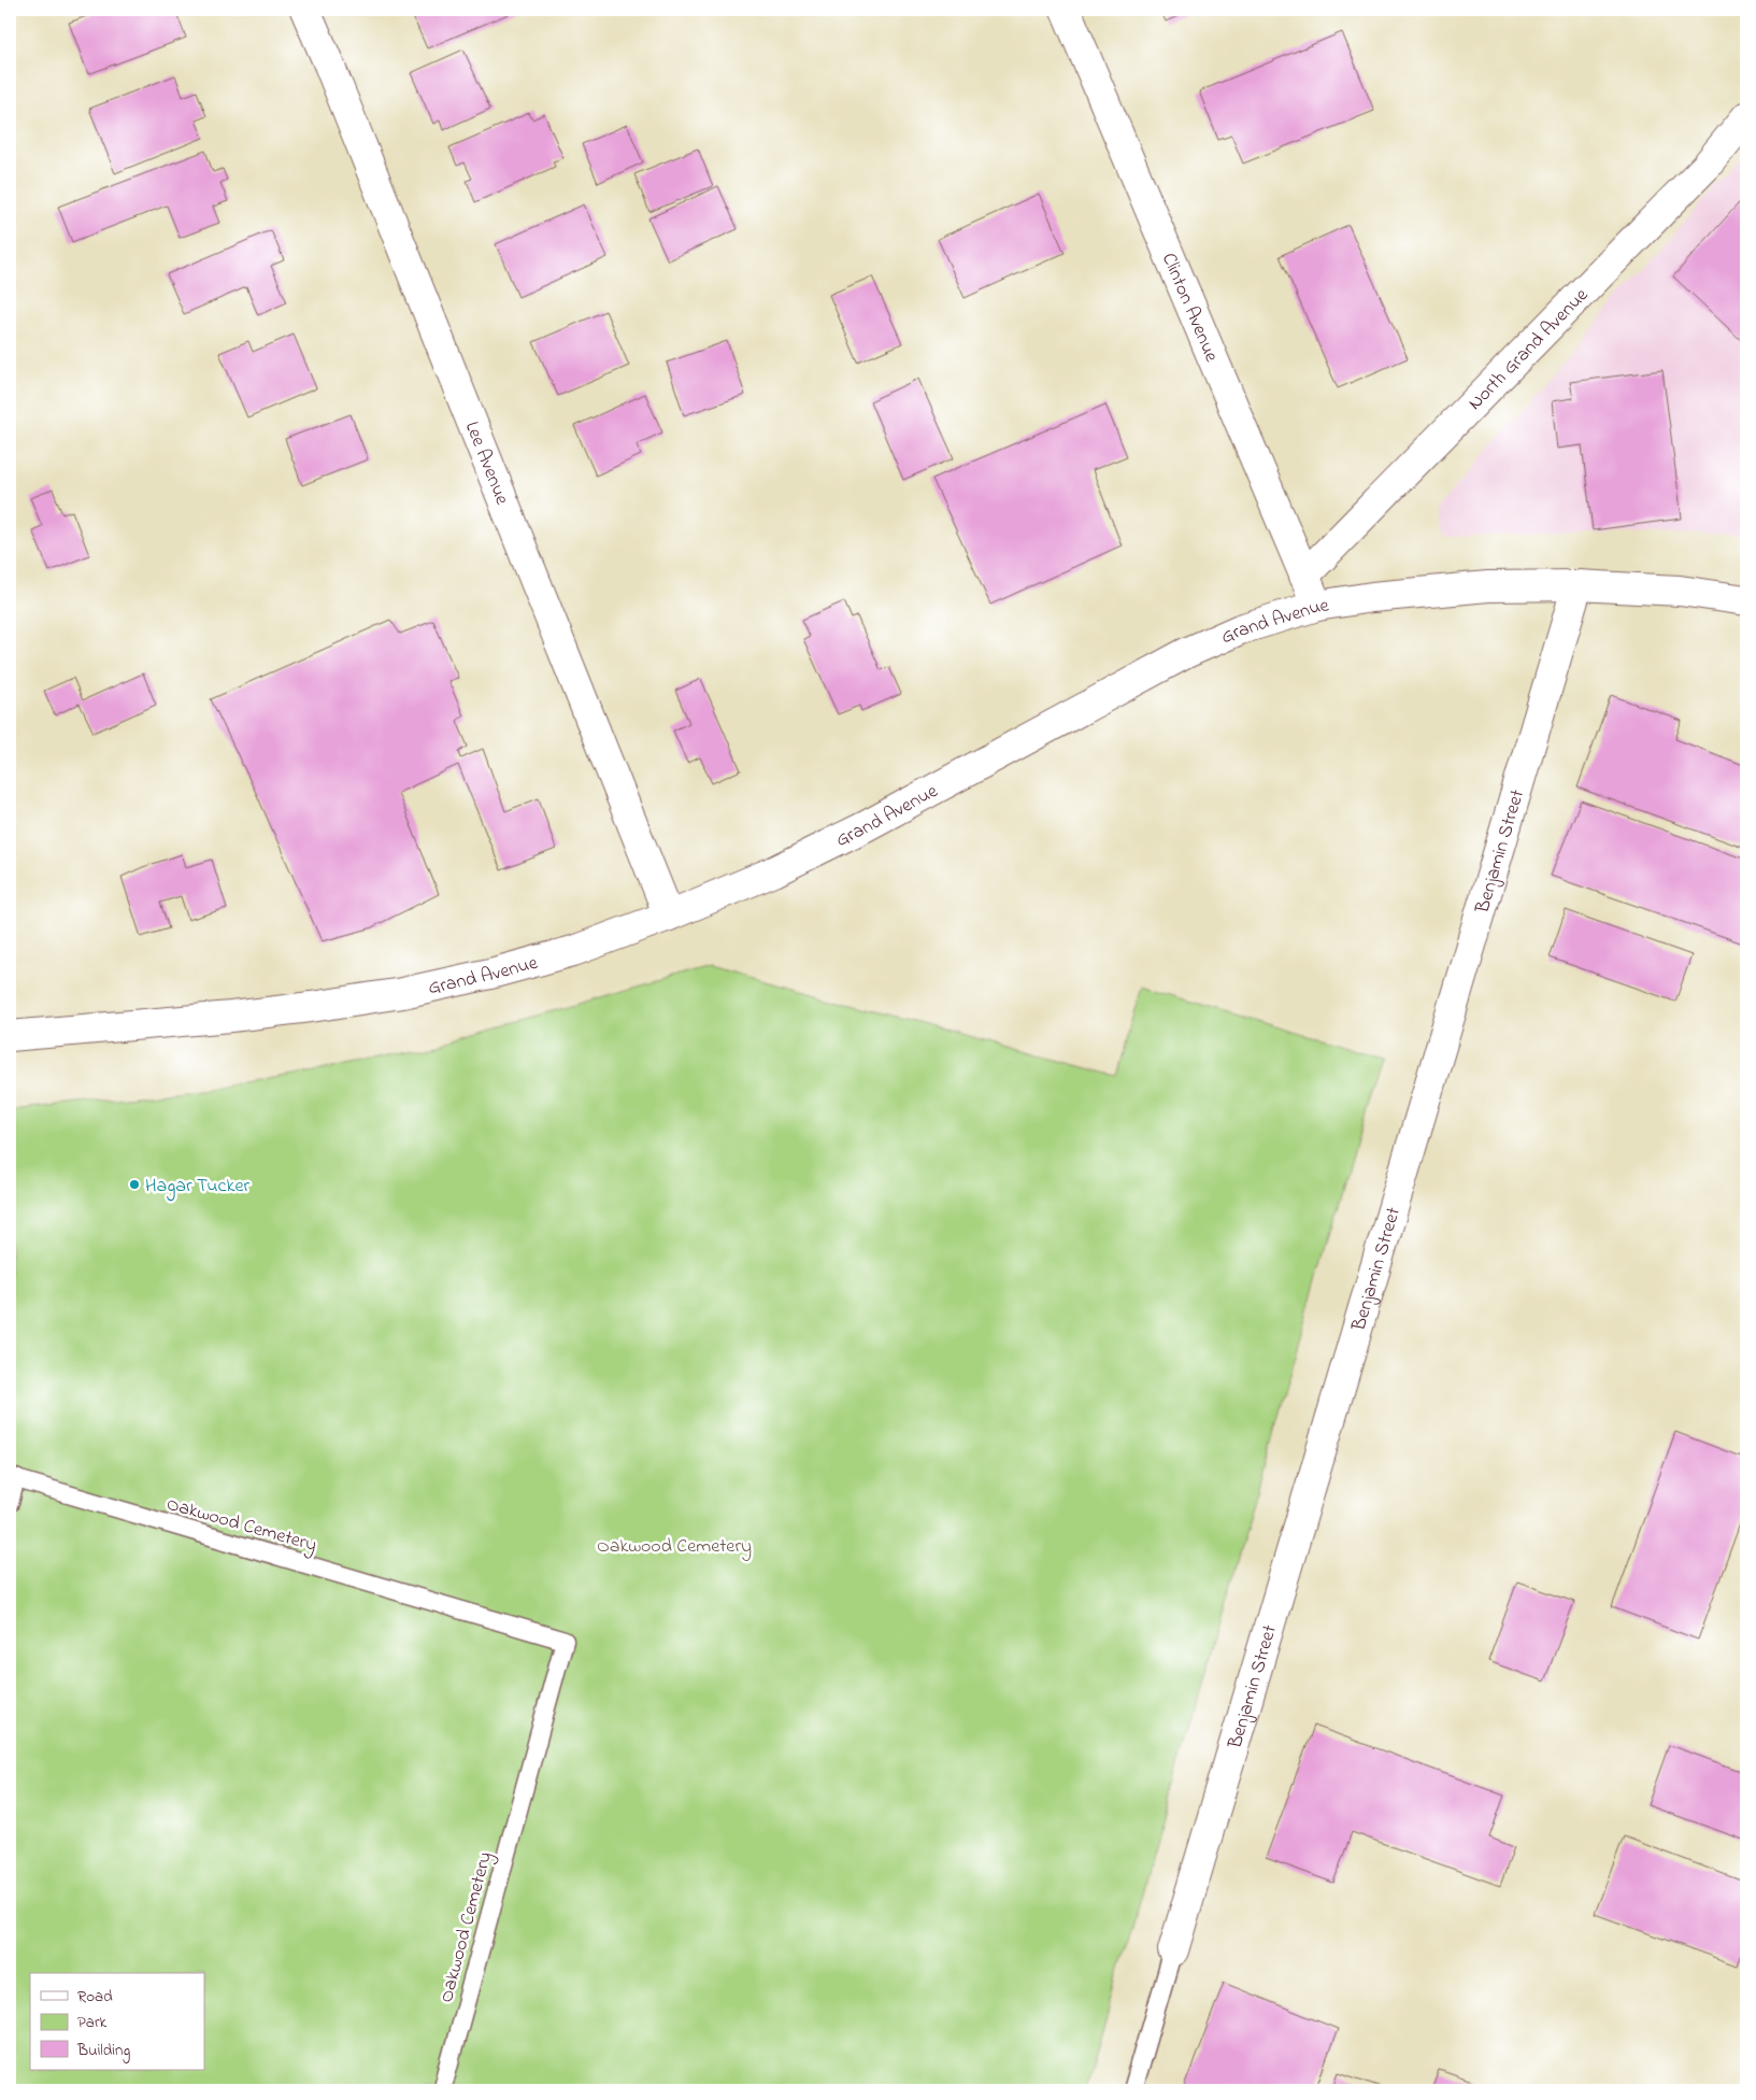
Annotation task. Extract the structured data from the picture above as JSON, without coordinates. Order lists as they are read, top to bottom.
{
  "streets": {
    "street": [
      "Clinton Avenue",
      "North Grand Avenue",
      "Lee Avenue",
      "Grand Avenue",
      "Benjamin Street"
    ],
    "lane": ["Oakwood Cemetery"]
  },
  "crossings": [
    ["Clinton Avenue", "North Grand Avenue"],
    ["Clinton Avenue", "Grand Avenue"],
    ["Lee Avenue", "Grand Avenue"],
    ["Grand Avenue", "Benjamin Street"]
  ],
  "parks": ["Oakwood Cemetery"],
  "places": ["Hagar Tucker"],
  "legend": ["Road", "Park", "Building"]
}
